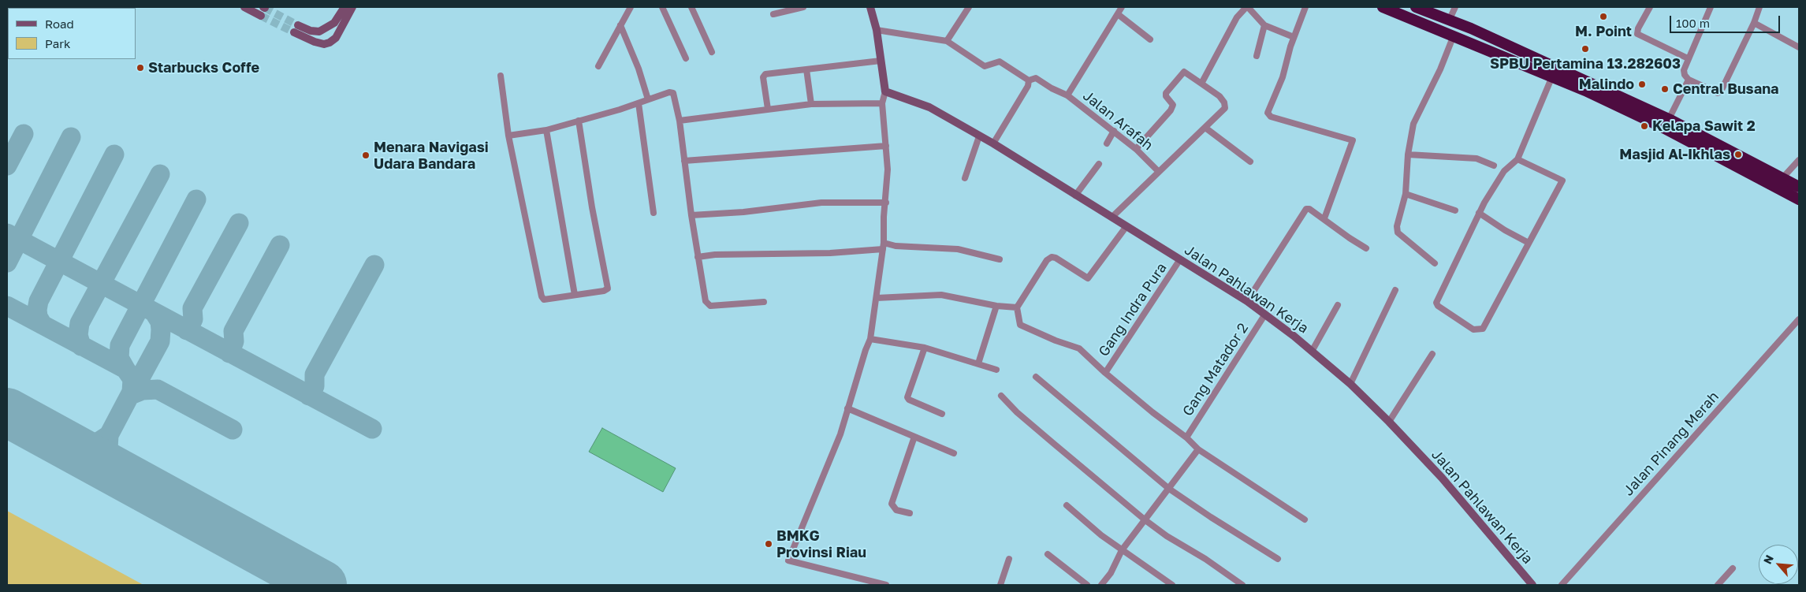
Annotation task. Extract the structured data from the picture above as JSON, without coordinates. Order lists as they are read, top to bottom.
{
  "streets": {
    "street": [
      "Jalan Arafah",
      "Jalan Pahlawan Kerja",
      "Gang Indra Pura",
      "Gang Matador 2",
      "Jalan Pinang Merah"
    ]
  },
  "crossings": [
    ["Jalan Pahlawan Kerja", "Gang Indra Pura"],
    ["Jalan Pahlawan Kerja", "Gang Matador 2"]
  ],
  "places": [
    "M. Point",
    "SPBU Pertamina 13.282603",
    "Starbucks Coffe",
    "Malindo",
    "Central Busana",
    "Kelapa Sawit 2",
    "Masjid Al-Ikhlas",
    "Menara Navigasi Udara Bandara",
    "BMKG Provinsi Riau"
  ],
  "legend": ["Road", "Park"],
  "scale_bar": "100 m",
  "north": "top left"
}
